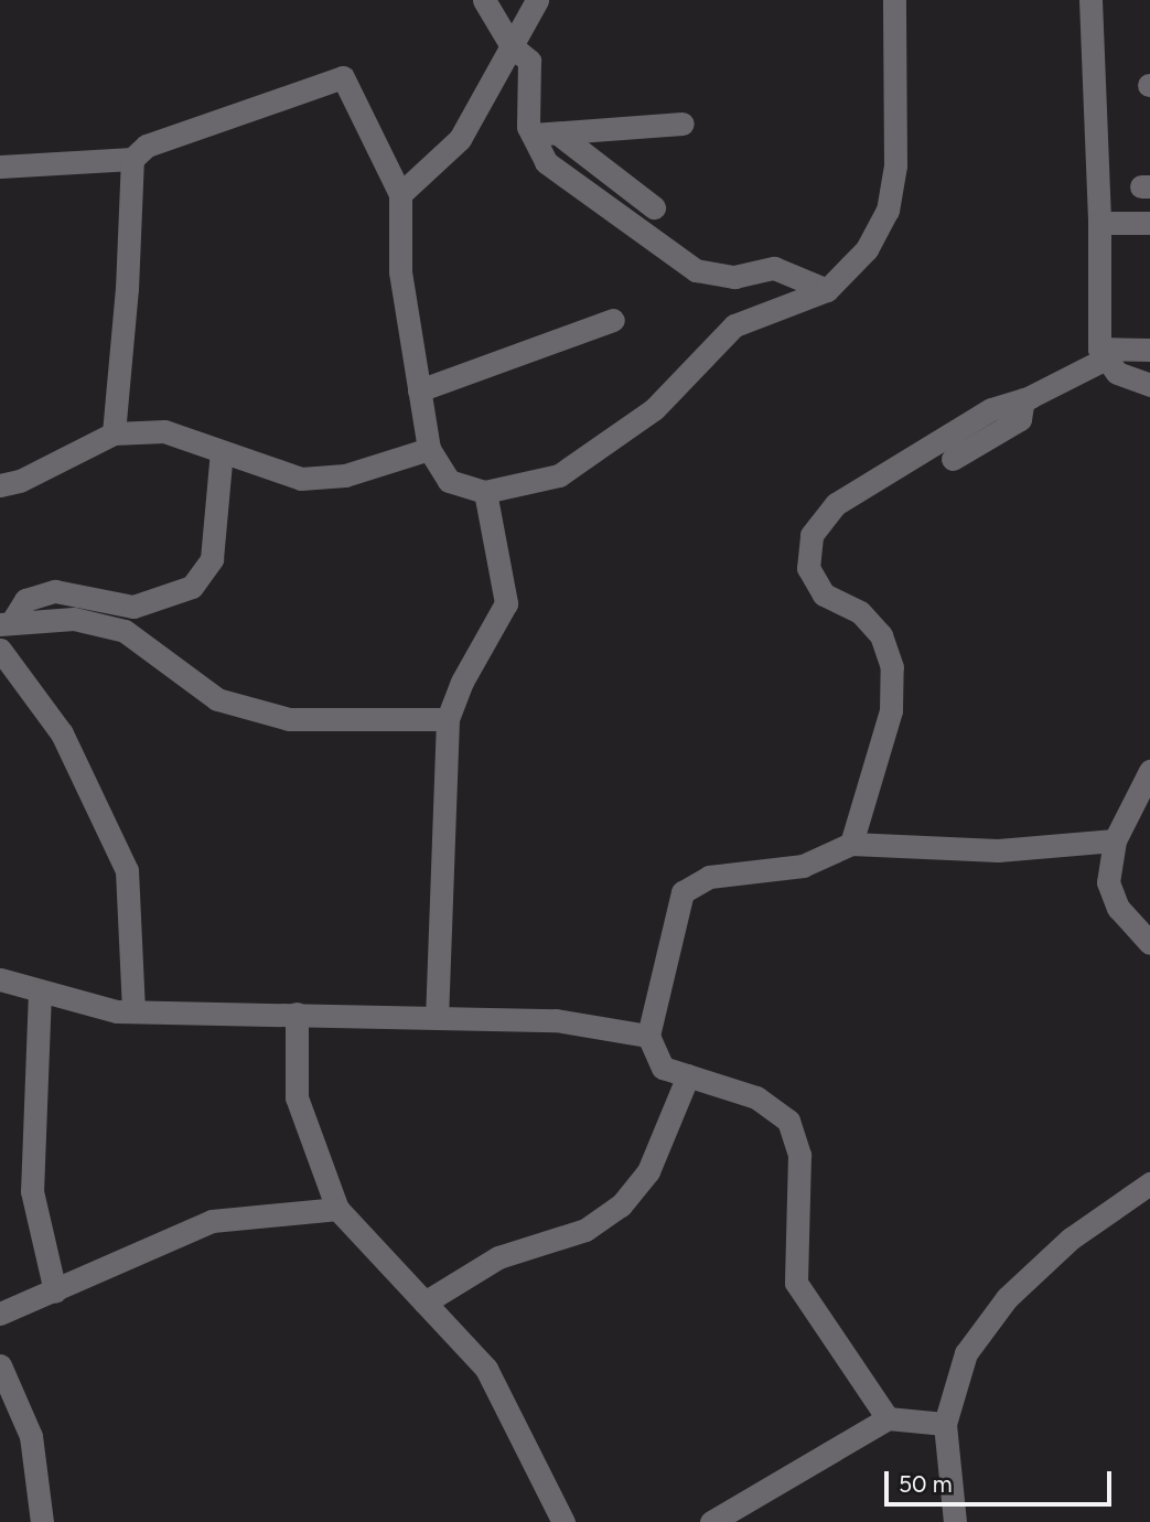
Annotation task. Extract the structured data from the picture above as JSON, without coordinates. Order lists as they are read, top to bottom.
{
  "scale_bar": "50 m"
}
